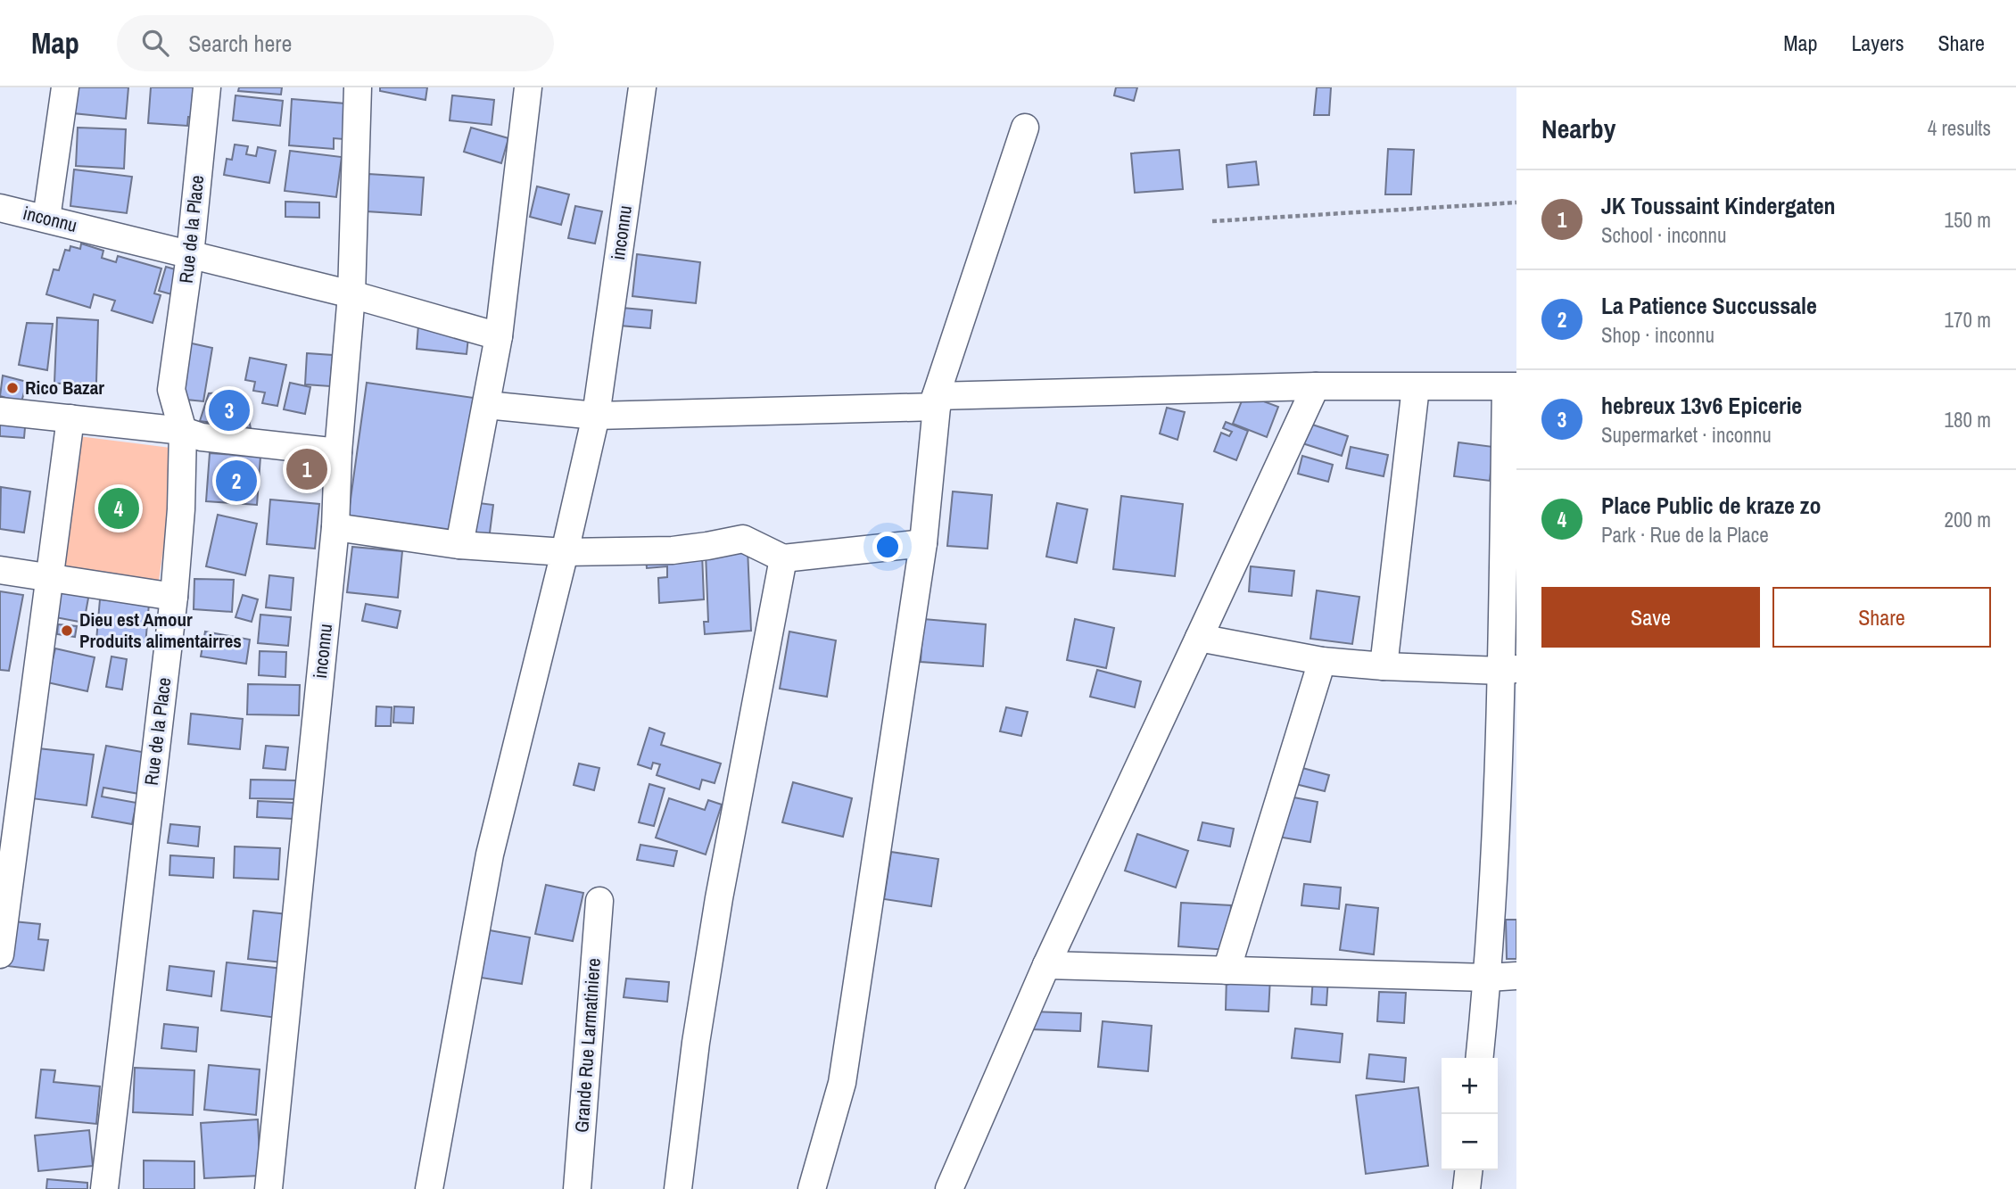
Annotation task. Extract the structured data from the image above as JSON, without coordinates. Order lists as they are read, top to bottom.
{
  "streets": {
    "street": ["inconnu", "Rue de la Place", "Grande Rue Larmatiniere"]
  },
  "crossings": [
    ["inconnu", "Rue de la Place"]
  ],
  "places": ["Rico Bazar", "Dieu est Amour Produits alimentairres"],
  "page": {
    "header": "Map",
    "search": "Search here",
    "nav": ["Map", "Layers", "Share"],
    "heading": ["Nearby", "4 results"],
    "list": [
      {
        "mark": "1",
        "name": "JK Toussaint Kindergaten",
        "note": "School · inconnu",
        "value": "150 m"
      },
      {
        "mark": "2",
        "name": "La Patience Succussale",
        "note": "Shop · inconnu",
        "value": "170 m"
      },
      {
        "mark": "3",
        "name": "hebreux 13v6 Epicerie",
        "note": "Supermarket · inconnu",
        "value": "180 m"
      },
      {
        "mark": "4",
        "name": "Place Public de kraze zo",
        "note": "Park · Rue de la Place",
        "value": "200 m"
      }
    ],
    "pins": [
      "3",
      "1",
      "2",
      "4"
    ],
    "buttons": ["Save", "Share"],
    "map_buttons": ["+", "−"]
  }
}
